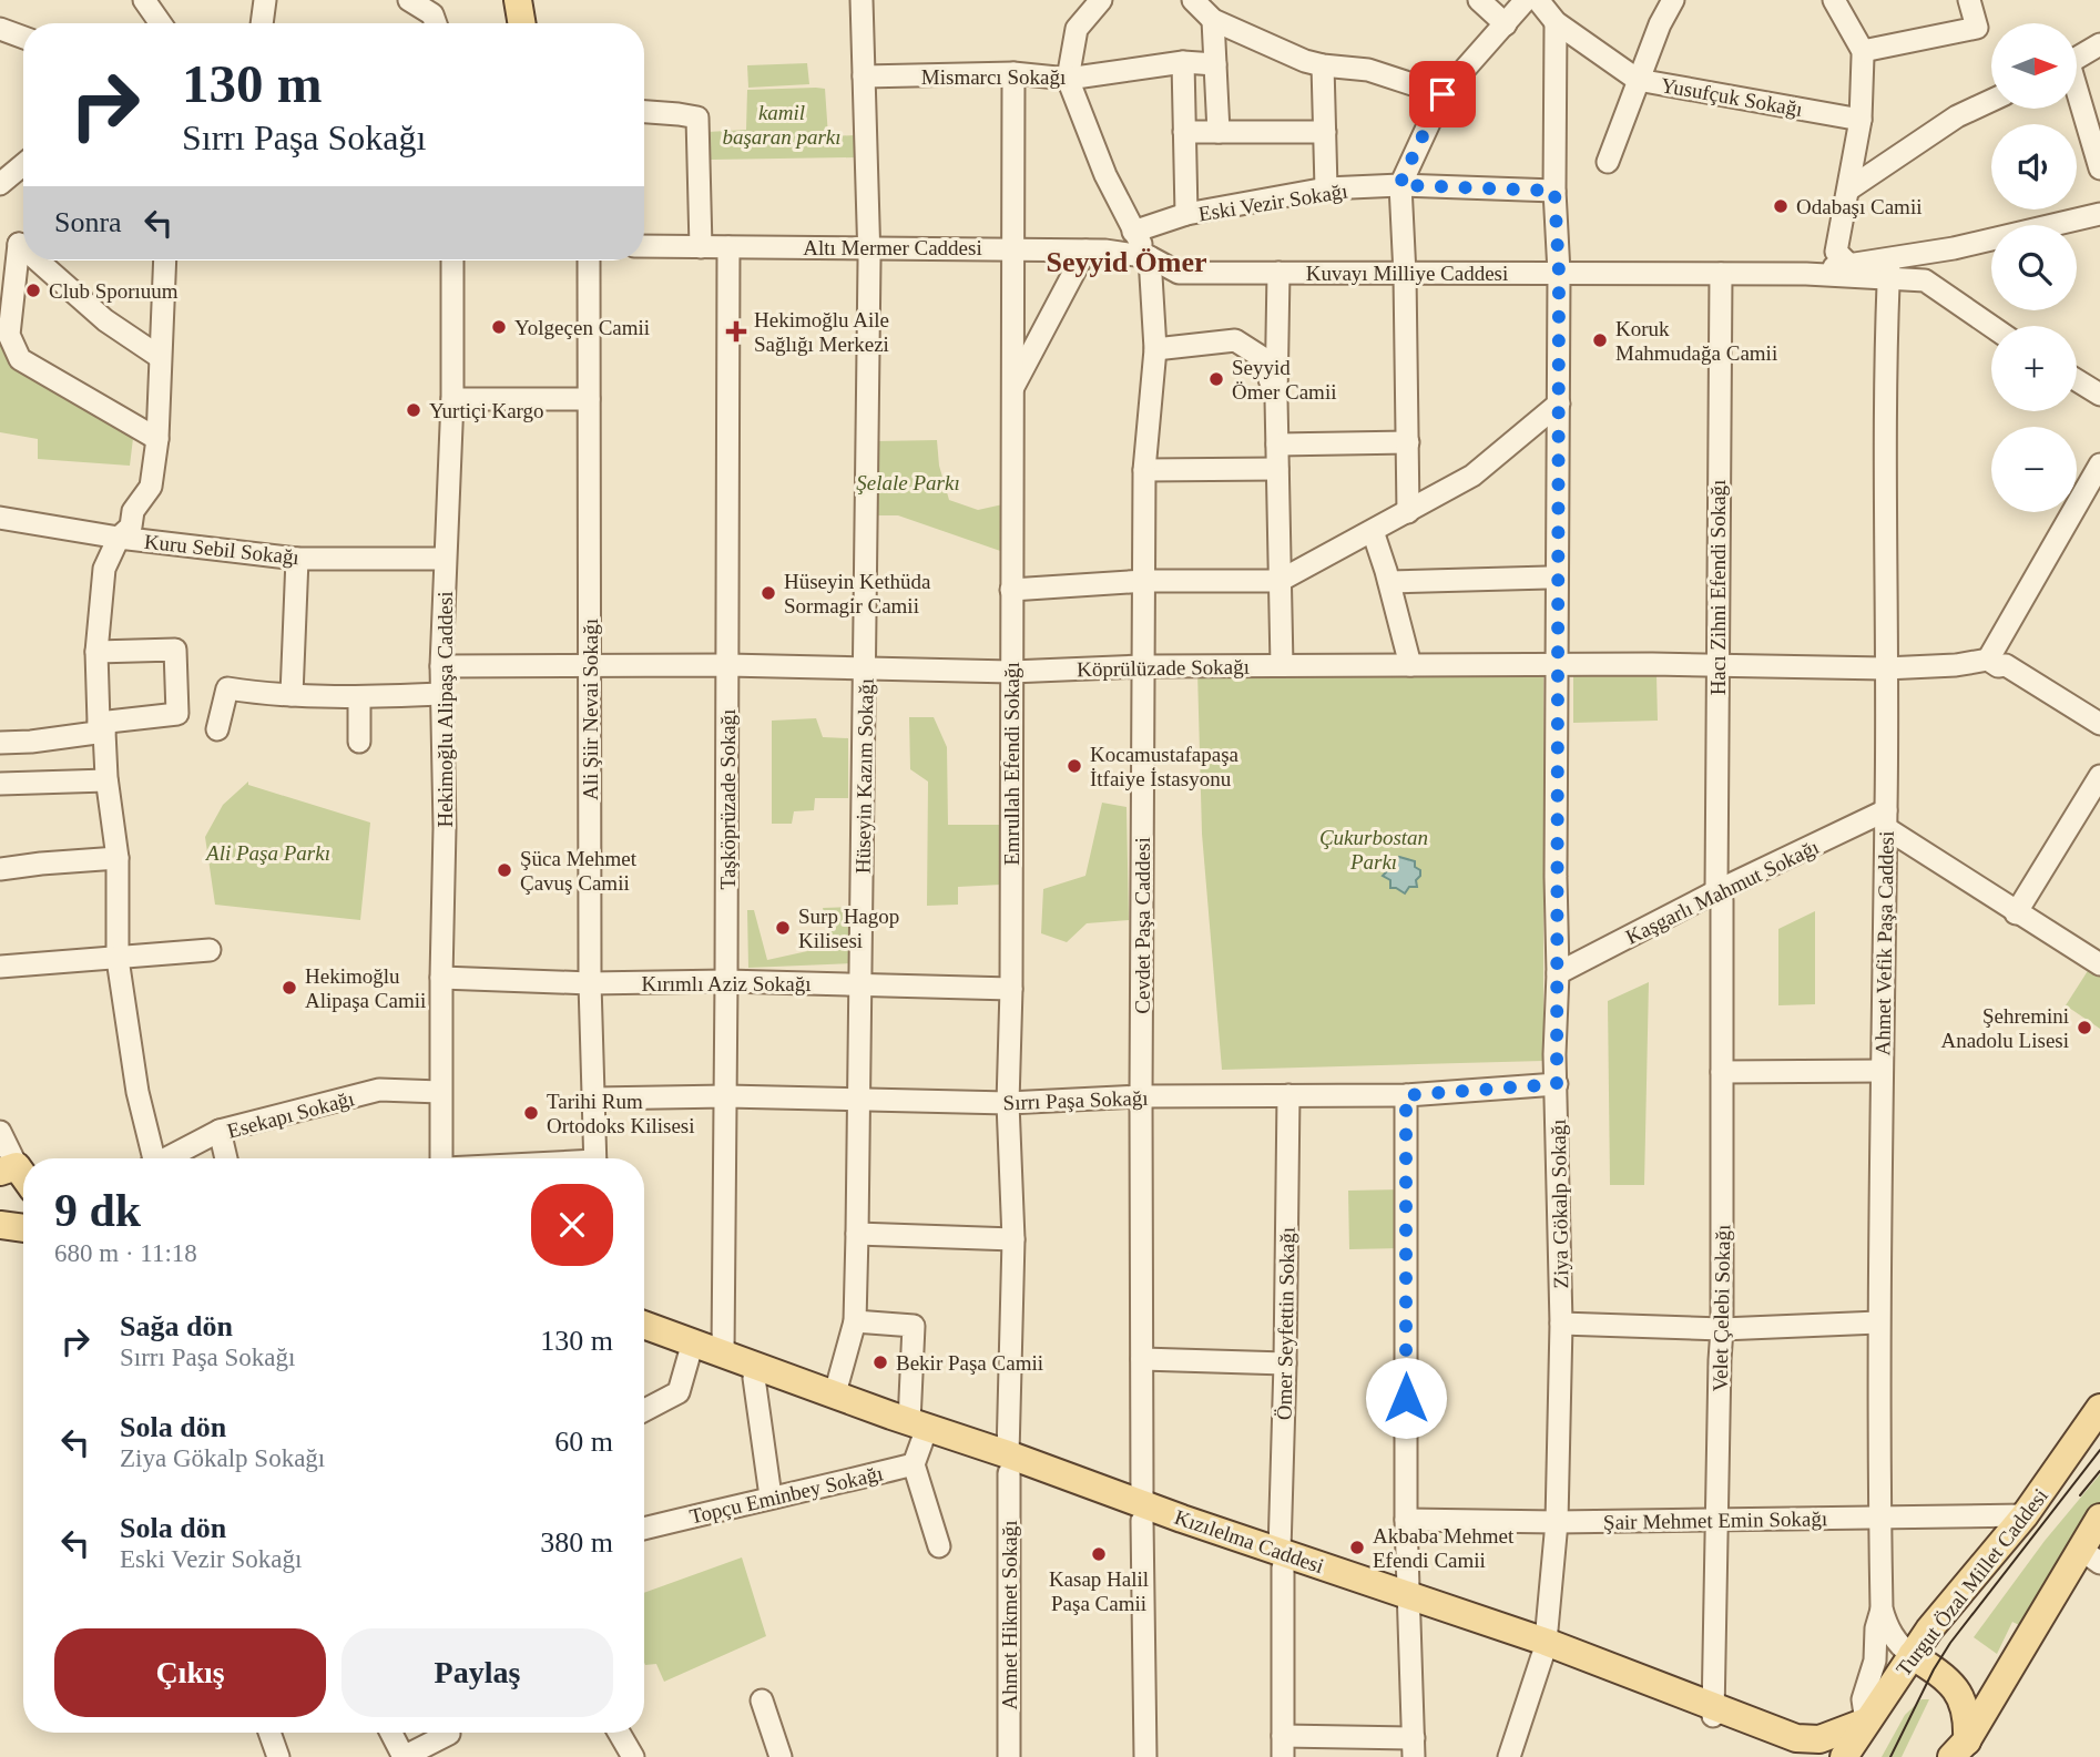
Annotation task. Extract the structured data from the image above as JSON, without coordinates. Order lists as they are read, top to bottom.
{
  "streets": {
    "main road": ["Kızılelma Caddesi", "Turgut Özal Millet Caddesi"],
    "street": [
      "Mismarcı Sokağı",
      "Yusufçuk Sokağı",
      "Eski Vezir Sokağı",
      "Altı Mermer Caddesi",
      "Kuvayı Milliye Caddesi",
      "Kuru Sebil Sokağı",
      "Hacı Zihni Efendi Sokağı",
      "Köprülüzade Sokağı",
      "Hekimoğlu Alipaşa Caddesi",
      "Ali Şiir Nevai Sokağı",
      "Emrullah Efendi Sokağı",
      "Hüseyin Kazım Sokağı",
      "Taşköprüzade Sokağı",
      "Kaşgarlı Mahmut Sokağı",
      "Cevdet Paşa Caddesi",
      "Ahmet Vefik Paşa Caddesi",
      "Kırımlı Aziz Sokağı",
      "Sırrı Paşa Sokağı",
      "Esekapı Sokağı",
      "Ziya Gökalp Sokağı",
      "Velet Çelebi Sokağı",
      "Ömer Seyfettin Sokağı",
      "Topçu Eminbey Sokağı",
      "Şair Mehmet Emin Sokağı",
      "Ahmet Hikmet Sokağı"
    ]
  },
  "crossings": [
    ["Mismarcı Sokağı", "Emrullah Efendi Sokağı"],
    ["Mismarcı Sokağı", "Hüseyin Kazım Sokağı"],
    ["Yusufçuk Sokağı", "Ziya Gökalp Sokağı"],
    ["Eski Vezir Sokağı", "Ziya Gökalp Sokağı"],
    ["Altı Mermer Caddesi", "Kuvayı Milliye Caddesi"],
    ["Altı Mermer Caddesi", "Emrullah Efendi Sokağı"],
    ["Altı Mermer Caddesi", "Hüseyin Kazım Sokağı"],
    ["Altı Mermer Caddesi", "Taşköprüzade Sokağı"],
    ["Altı Mermer Caddesi", "Cevdet Paşa Caddesi"],
    ["Kuvayı Milliye Caddesi", "Hacı Zihni Efendi Sokağı"],
    ["Kuvayı Milliye Caddesi", "Cevdet Paşa Caddesi"],
    ["Kuvayı Milliye Caddesi", "Ziya Gökalp Sokağı"],
    ["Kuru Sebil Sokağı", "Hekimoğlu Alipaşa Caddesi"],
    ["Hacı Zihni Efendi Sokağı", "Köprülüzade Sokağı"],
    ["Hacı Zihni Efendi Sokağı", "Kaşgarlı Mahmut Sokağı"],
    ["Hacı Zihni Efendi Sokağı", "Velet Çelebi Sokağı"],
    ["Köprülüzade Sokağı", "Hekimoğlu Alipaşa Caddesi"],
    ["Köprülüzade Sokağı", "Ali Şiir Nevai Sokağı"],
    ["Köprülüzade Sokağı", "Emrullah Efendi Sokağı"],
    ["Köprülüzade Sokağı", "Hüseyin Kazım Sokağı"],
    ["Köprülüzade Sokağı", "Taşköprüzade Sokağı"],
    ["Köprülüzade Sokağı", "Cevdet Paşa Caddesi"],
    ["Köprülüzade Sokağı", "Ahmet Vefik Paşa Caddesi"],
    ["Köprülüzade Sokağı", "Ziya Gökalp Sokağı"],
    ["Hekimoğlu Alipaşa Caddesi", "Kırımlı Aziz Sokağı"],
    ["Hekimoğlu Alipaşa Caddesi", "Esekapı Sokağı"],
    ["Ali Şiir Nevai Sokağı", "Kırımlı Aziz Sokağı"],
    ["Ali Şiir Nevai Sokağı", "Sırrı Paşa Sokağı"],
    ["Emrullah Efendi Sokağı", "Kırımlı Aziz Sokağı"],
    ["Emrullah Efendi Sokağı", "Sırrı Paşa Sokağı"],
    ["Emrullah Efendi Sokağı", "Kızılelma Caddesi"],
    ["Emrullah Efendi Sokağı", "Ahmet Hikmet Sokağı"],
    ["Hüseyin Kazım Sokağı", "Kırımlı Aziz Sokağı"],
    ["Hüseyin Kazım Sokağı", "Sırrı Paşa Sokağı"],
    ["Hüseyin Kazım Sokağı", "Kızılelma Caddesi"],
    ["Taşköprüzade Sokağı", "Kırımlı Aziz Sokağı"],
    ["Taşköprüzade Sokağı", "Sırrı Paşa Sokağı"],
    ["Taşköprüzade Sokağı", "Kızılelma Caddesi"],
    ["Kaşgarlı Mahmut Sokağı", "Ahmet Vefik Paşa Caddesi"],
    ["Kaşgarlı Mahmut Sokağı", "Ziya Gökalp Sokağı"],
    ["Kaşgarlı Mahmut Sokağı", "Velet Çelebi Sokağı"],
    ["Cevdet Paşa Caddesi", "Sırrı Paşa Sokağı"],
    ["Cevdet Paşa Caddesi", "Kızılelma Caddesi"],
    ["Ahmet Vefik Paşa Caddesi", "Şair Mehmet Emin Sokağı"],
    ["Ahmet Vefik Paşa Caddesi", "Kızılelma Caddesi"],
    ["Ahmet Vefik Paşa Caddesi", "Turgut Özal Millet Caddesi"],
    ["Sırrı Paşa Sokağı", "Ziya Gökalp Sokağı"],
    ["Sırrı Paşa Sokağı", "Ömer Seyfettin Sokağı"],
    ["Ziya Gökalp Sokağı", "Şair Mehmet Emin Sokağı"],
    ["Ziya Gökalp Sokağı", "Kızılelma Caddesi"],
    ["Velet Çelebi Sokağı", "Şair Mehmet Emin Sokağı"],
    ["Velet Çelebi Sokağı", "Kızılelma Caddesi"],
    ["Ömer Seyfettin Sokağı", "Kızılelma Caddesi"],
    ["Topçu Eminbey Sokağı", "Kızılelma Caddesi"],
    ["Şair Mehmet Emin Sokağı", "Turgut Özal Millet Caddesi"],
    ["Kızılelma Caddesi", "Turgut Özal Millet Caddesi"],
    ["Kızılelma Caddesi", "Ahmet Hikmet Sokağı"]
  ],
  "districts": ["Seyyid Ömer"],
  "parks": [
    "kamil başaran parkı",
    "Şelale Parkı",
    "Çukurbostan Parkı",
    "Ali Paşa Parkı"
  ],
  "places": {
    "other": [
      "Odabaşı Camii",
      "Club Sporıuum",
      "Yolgeçen Camii",
      "Koruk Mahmudağa Camii",
      "Seyyid Ömer Camii",
      "Yurtiçi Kargo",
      "Hüseyin Kethüda Sormagir Camii",
      "Kocamustafapaşa İtfaiye İstasyonu",
      "Şüca Mehmet Çavuş Camii",
      "Surp Hagop Kilisesi",
      "Hekimoğlu Alipaşa Camii",
      "Şehremini Anadolu Lisesi",
      "Tarihi Rum Ortodoks Kilisesi",
      "Bekir Paşa Camii",
      "Akbaba Mehmet Efendi Camii",
      "Kasap Halil Paşa Camii"
    ],
    "health": ["Hekimoğlu Aile Sağlığı Merkezi"]
  },
  "north": "right",
  "page": {
    "map_buttons": ["+", "−"],
    "turn": ["130 m", "Sırrı Paşa Sokağı"],
    "then": "Sonra",
    "heading": ["9 dk", "680 m · 11:18"],
    "list": [
      {
        "name": "Sağa dön",
        "note": "Sırrı Paşa Sokağı",
        "value": "130 m"
      },
      {
        "name": "Sola dön",
        "note": "Ziya Gökalp Sokağı",
        "value": "60 m"
      },
      {
        "name": "Sola dön",
        "note": "Eski Vezir Sokağı",
        "value": "380 m"
      }
    ],
    "buttons": ["Çıkış", "Paylaş"]
  }
}
